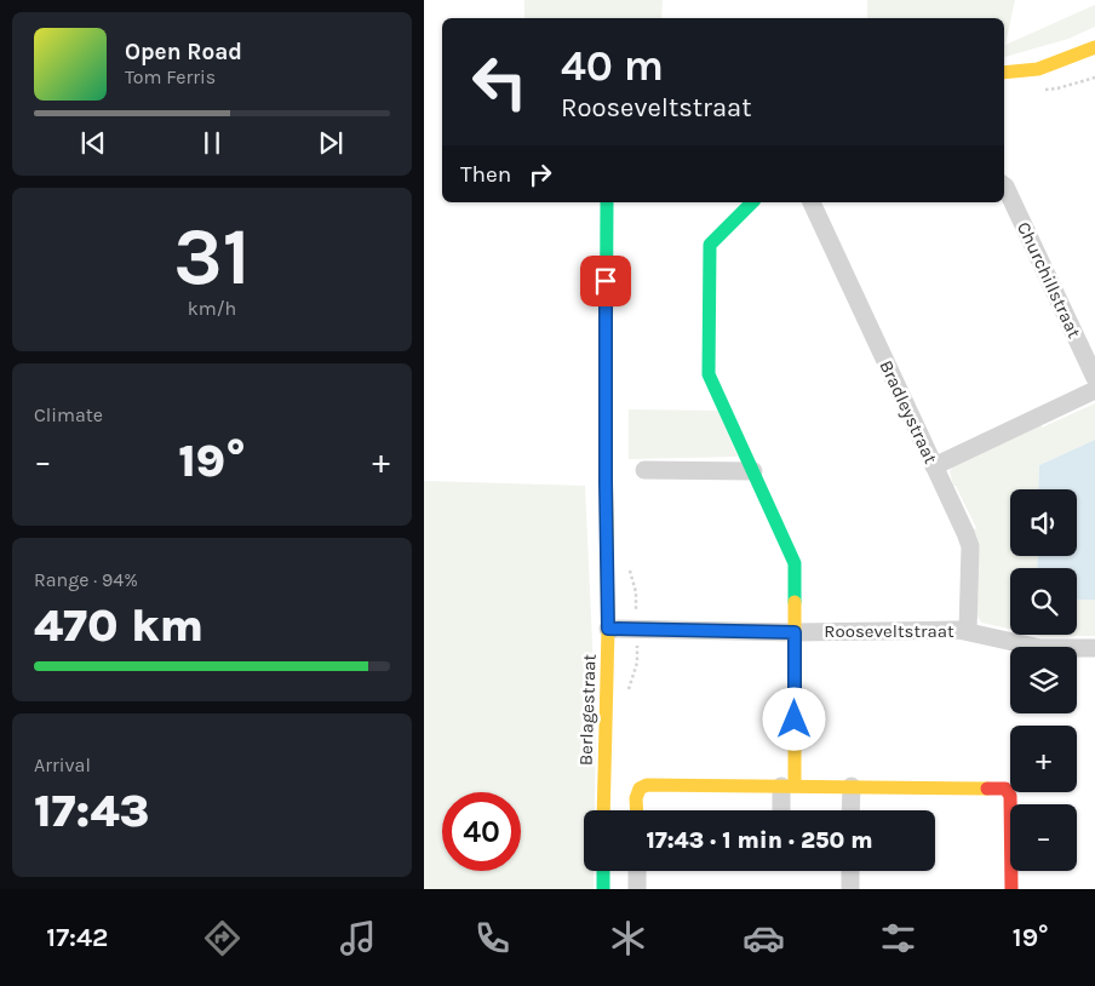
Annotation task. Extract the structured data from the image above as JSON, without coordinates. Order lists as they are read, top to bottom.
{
  "streets": {
    "street": [
      "Churchillstraat",
      "Bradleystraat",
      "Rooseveltstraat",
      "Berlagestraat"
    ]
  },
  "crossings": [
    ["Bradleystraat", "Rooseveltstraat"],
    ["Rooseveltstraat", "Berlagestraat"]
  ],
  "page": {
    "turn": ["40 m", "Rooseveltstraat"],
    "song": ["Open Road", "Tom Ferris"],
    "then": "Then",
    "tile": [
      ["31", "km/h"],
      "Climate",
      ["Range · 94%", "470 km"],
      ["Arrival", "17:43"]
    ],
    "heat": ["−", "19°", "+"],
    "map_buttons": ["+", "−"],
    "limit": "40",
    "trip": "17:43 · 1 min · 250 m",
    "tabs": ["17:42", "19°"]
  }
}
